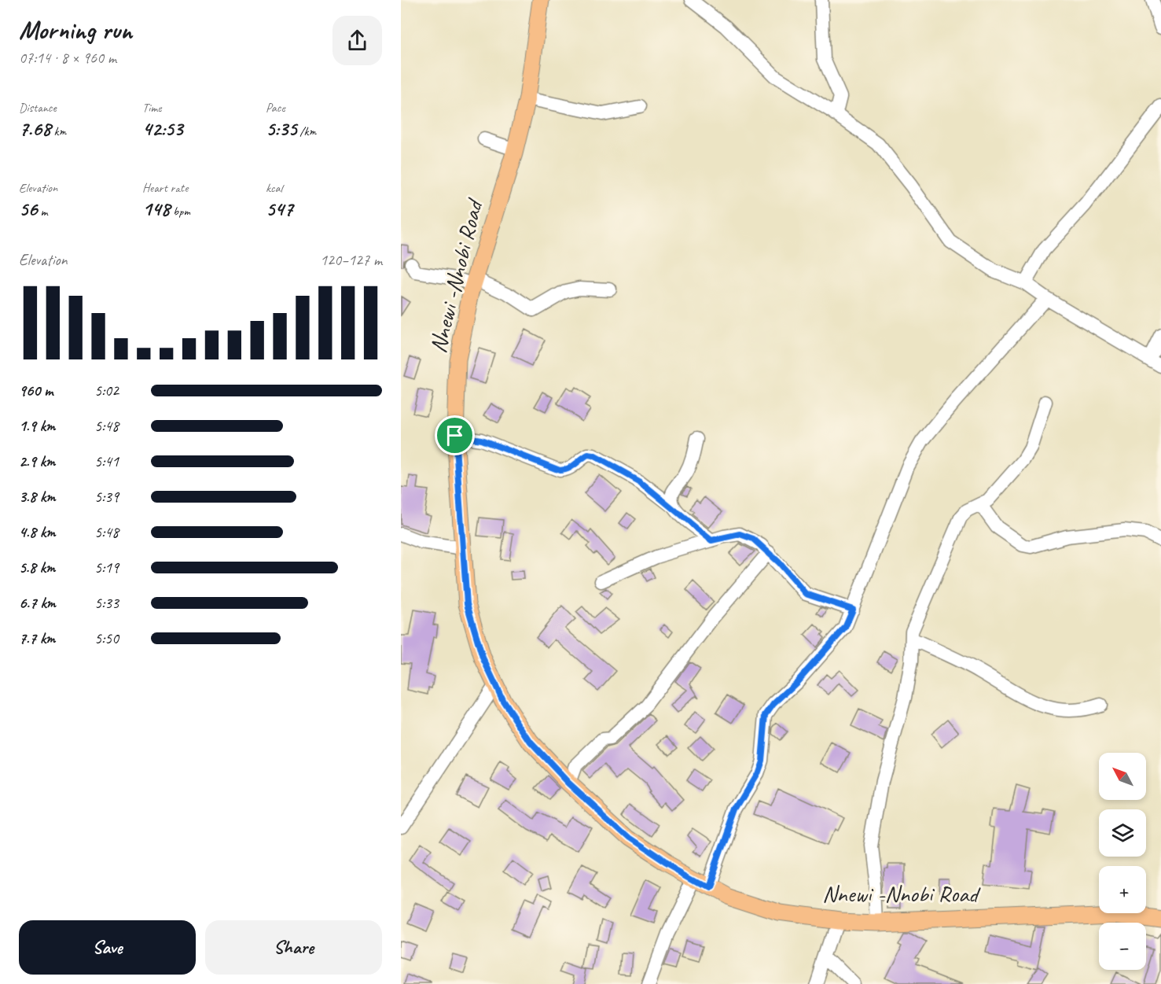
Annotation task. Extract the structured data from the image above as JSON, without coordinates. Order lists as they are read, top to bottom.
{
  "streets": {
    "main road": ["Nnewi -Nnobi Road"]
  },
  "north": "top left",
  "page": {
    "heading": ["Morning run", "07:14 · 8 × 960 m"],
    "stats": [
      ["Distance", "7.68 km"],
      ["Time", "42:53"],
      ["Pace", "5:35 /km"],
      ["Elevation", "56 m"],
      ["Heart rate", "148 bpm"],
      ["kcal", "547"]
    ],
    "chart": ["Elevation", "120–127 m"],
    "list": [
      {
        "name": "960 m",
        "note": "5:02"
      },
      {
        "name": "1.9 km",
        "note": "5:48"
      },
      {
        "name": "2.9 km",
        "note": "5:41"
      },
      {
        "name": "3.8 km",
        "note": "5:39"
      },
      {
        "name": "4.8 km",
        "note": "5:48"
      },
      {
        "name": "5.8 km",
        "note": "5:19"
      },
      {
        "name": "6.7 km",
        "note": "5:33"
      },
      {
        "name": "7.7 km",
        "note": "5:50"
      }
    ],
    "map_buttons": ["+", "−"],
    "buttons": ["Save", "Share"]
  }
}
